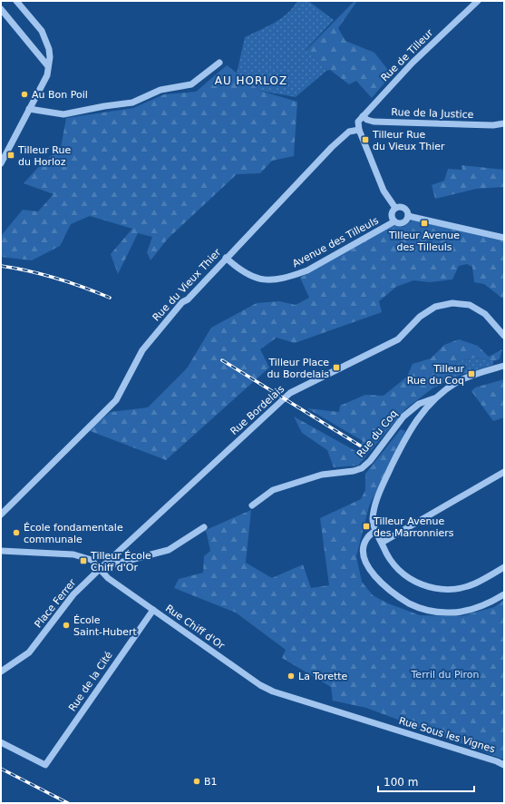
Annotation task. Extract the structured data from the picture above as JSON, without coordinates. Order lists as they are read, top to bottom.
{
  "streets": {
    "street": [
      "Rue de Tilleur",
      "Rue de la Justice",
      "Avenue des Tilleuls",
      "Rue du Vieux Thier",
      "Rue Bordelais",
      "Rue du Coq",
      "Place Ferrer",
      "Rue Chiff d'Or",
      "Rue de la Cité",
      "Rue Sous les Vignes"
    ]
  },
  "crossings": [
    ["Rue de Tilleur", "Rue de la Justice"],
    ["Rue de Tilleur", "Rue du Vieux Thier"],
    ["Avenue des Tilleuls", "Rue du Vieux Thier"],
    ["Rue Bordelais", "Place Ferrer"],
    ["Rue Bordelais", "Rue Chiff d'Or"],
    ["Place Ferrer", "Rue Chiff d'Or"],
    ["Rue Chiff d'Or", "Rue de la Cité"],
    ["Rue Chiff d'Or", "Rue Sous les Vignes"]
  ],
  "districts": ["AU HORLOZ"],
  "parks": ["Terril du Piron"],
  "places": {
    "other": [
      "Au Bon Poil",
      "École fondamentale communale",
      "École Saint-Hubert",
      "La Torette",
      "B1"
    ],
    "transit": [
      "Tilleur Rue du Vieux Thier",
      "Tilleur Rue du Horloz",
      "Tilleur Avenue des Tilleuls",
      "Tilleur Place du Bordelais",
      "Tilleur Rue du Coq",
      "Tilleur Avenue des Marronniers",
      "Tilleur École Chiff d'Or"
    ]
  },
  "scale_bar": "100 m"
}
